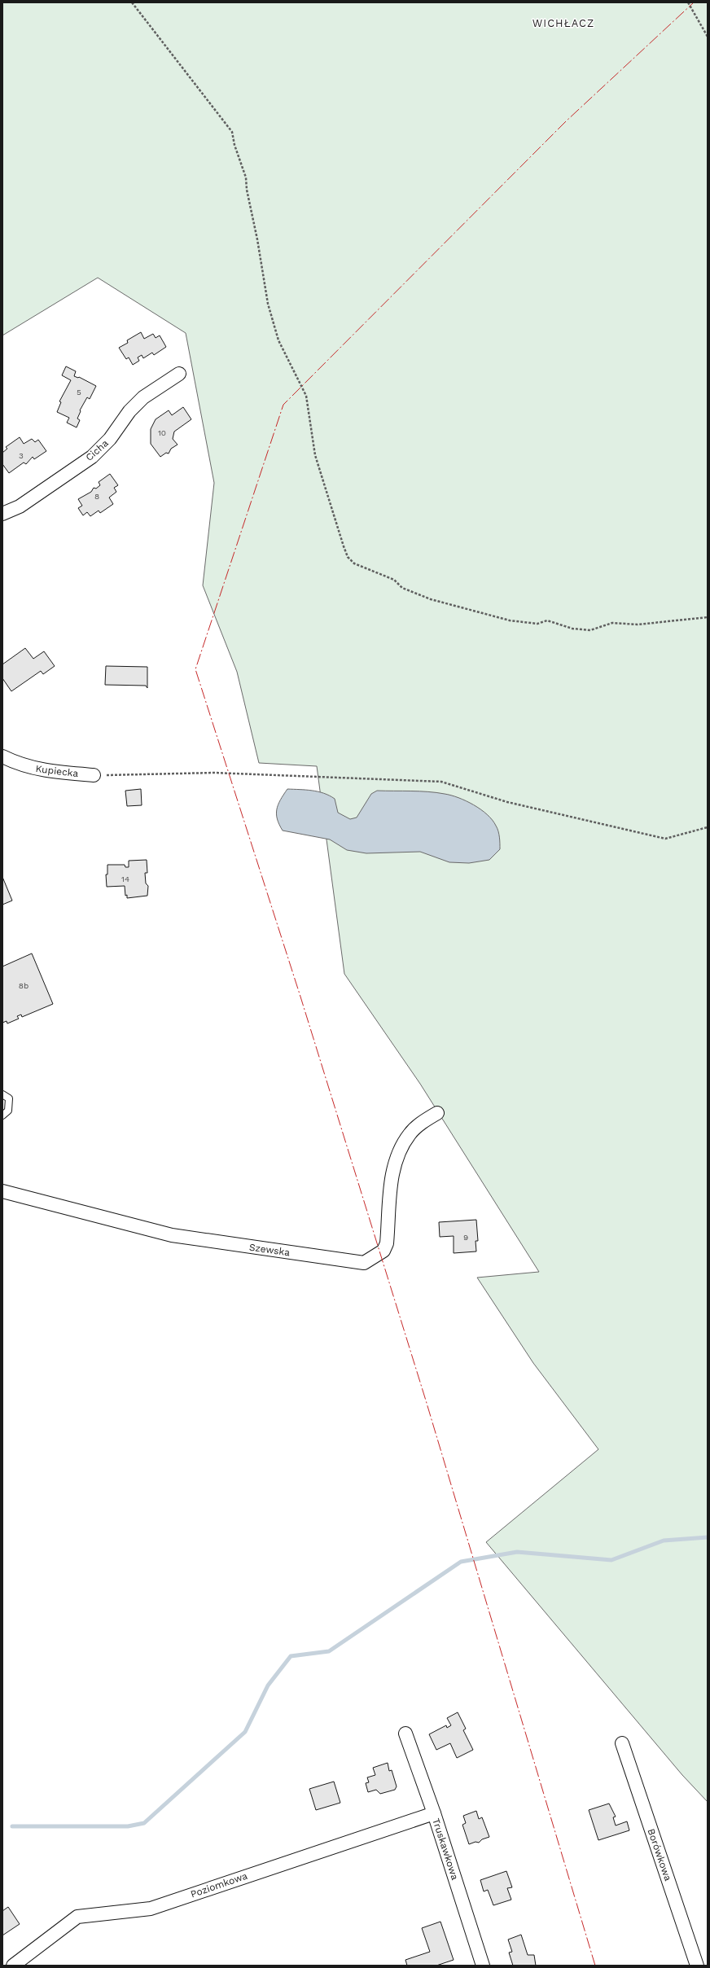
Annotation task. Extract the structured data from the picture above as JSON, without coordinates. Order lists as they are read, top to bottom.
{
  "streets": {
    "street": [
      "Cicha",
      "Kupiecka",
      "Szewska",
      "Truskawkowa",
      "Borówkowa",
      "Poziomkowa"
    ]
  },
  "crossings": [
    ["Truskawkowa", "Poziomkowa"]
  ],
  "districts": ["WICHŁACZ"],
  "house_numbers": [
    "5",
    "10",
    "3",
    "8",
    "14",
    "8b",
    "9"
  ]
}
